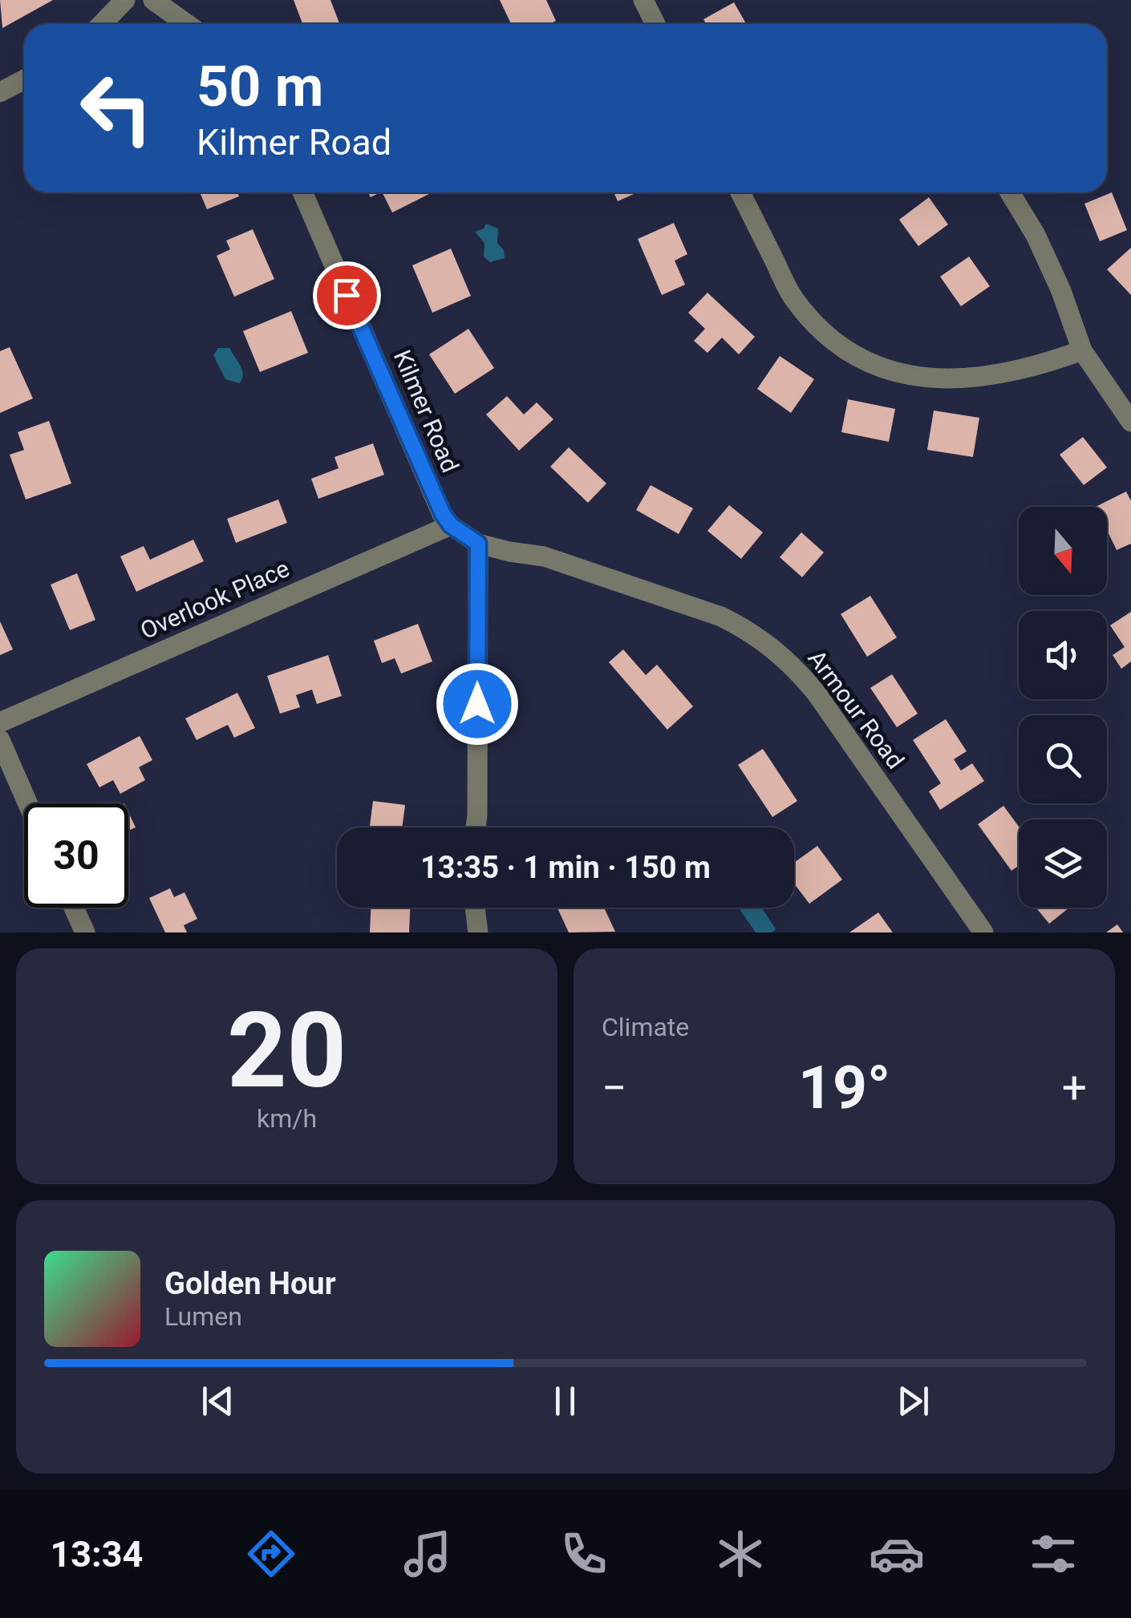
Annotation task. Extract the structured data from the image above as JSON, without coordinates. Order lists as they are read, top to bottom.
{
  "streets": {
    "street": ["Kilmer Road", "Overlook Place", "Armour Road"]
  },
  "crossings": [
    ["Kilmer Road", "Overlook Place"],
    ["Kilmer Road", "Armour Road"],
    ["Overlook Place", "Armour Road"]
  ],
  "north": "bottom",
  "page": {
    "turn": ["50 m", "Kilmer Road"],
    "limit": "30",
    "trip": "13:35 · 1 min · 150 m",
    "tile": [
      ["20", "km/h"],
      "Climate"
    ],
    "heat": ["−", "19°", "+"],
    "song": ["Golden Hour", "Lumen"],
    "tabs": "13:34"
  }
}
